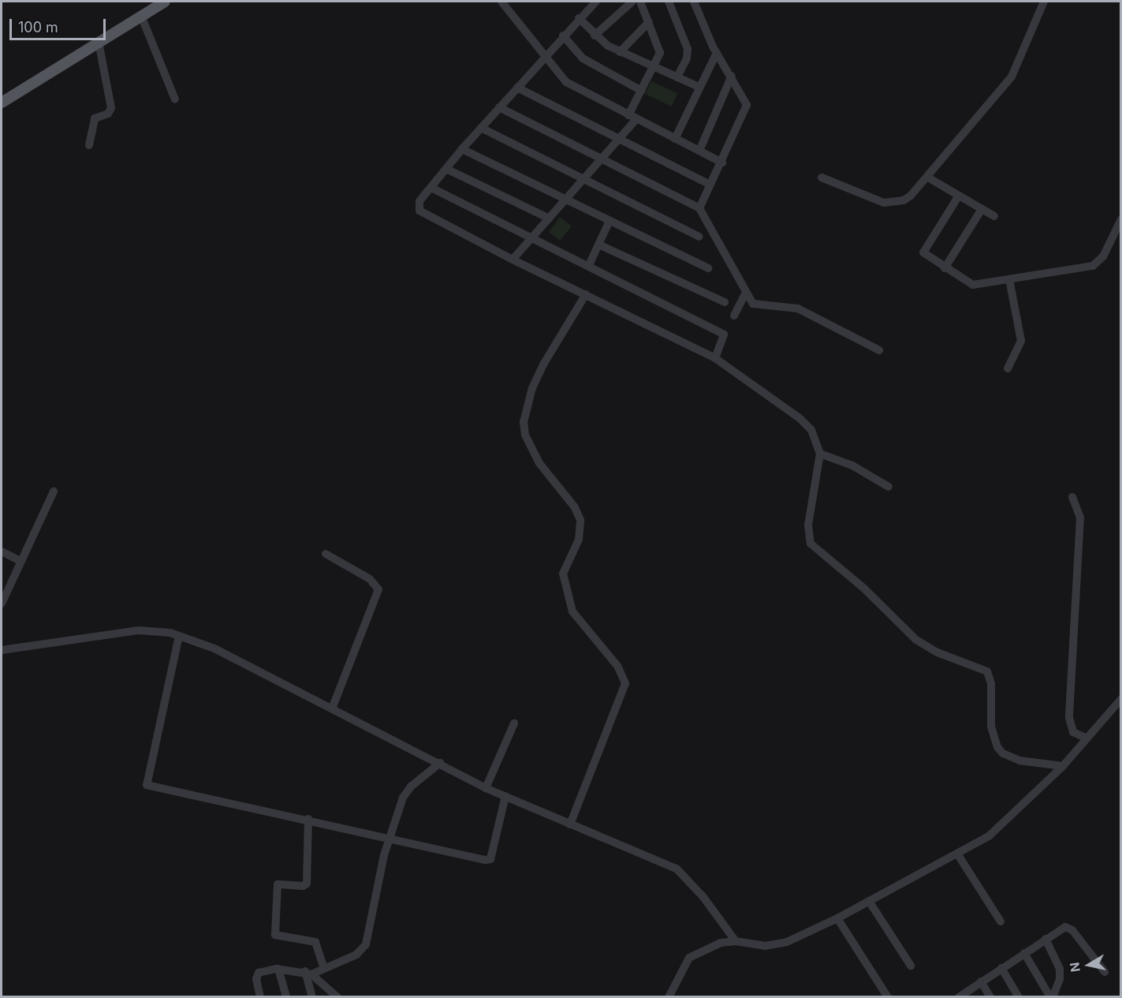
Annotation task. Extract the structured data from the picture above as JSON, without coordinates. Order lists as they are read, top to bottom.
{
  "scale_bar": "100 m",
  "north": "left"
}
